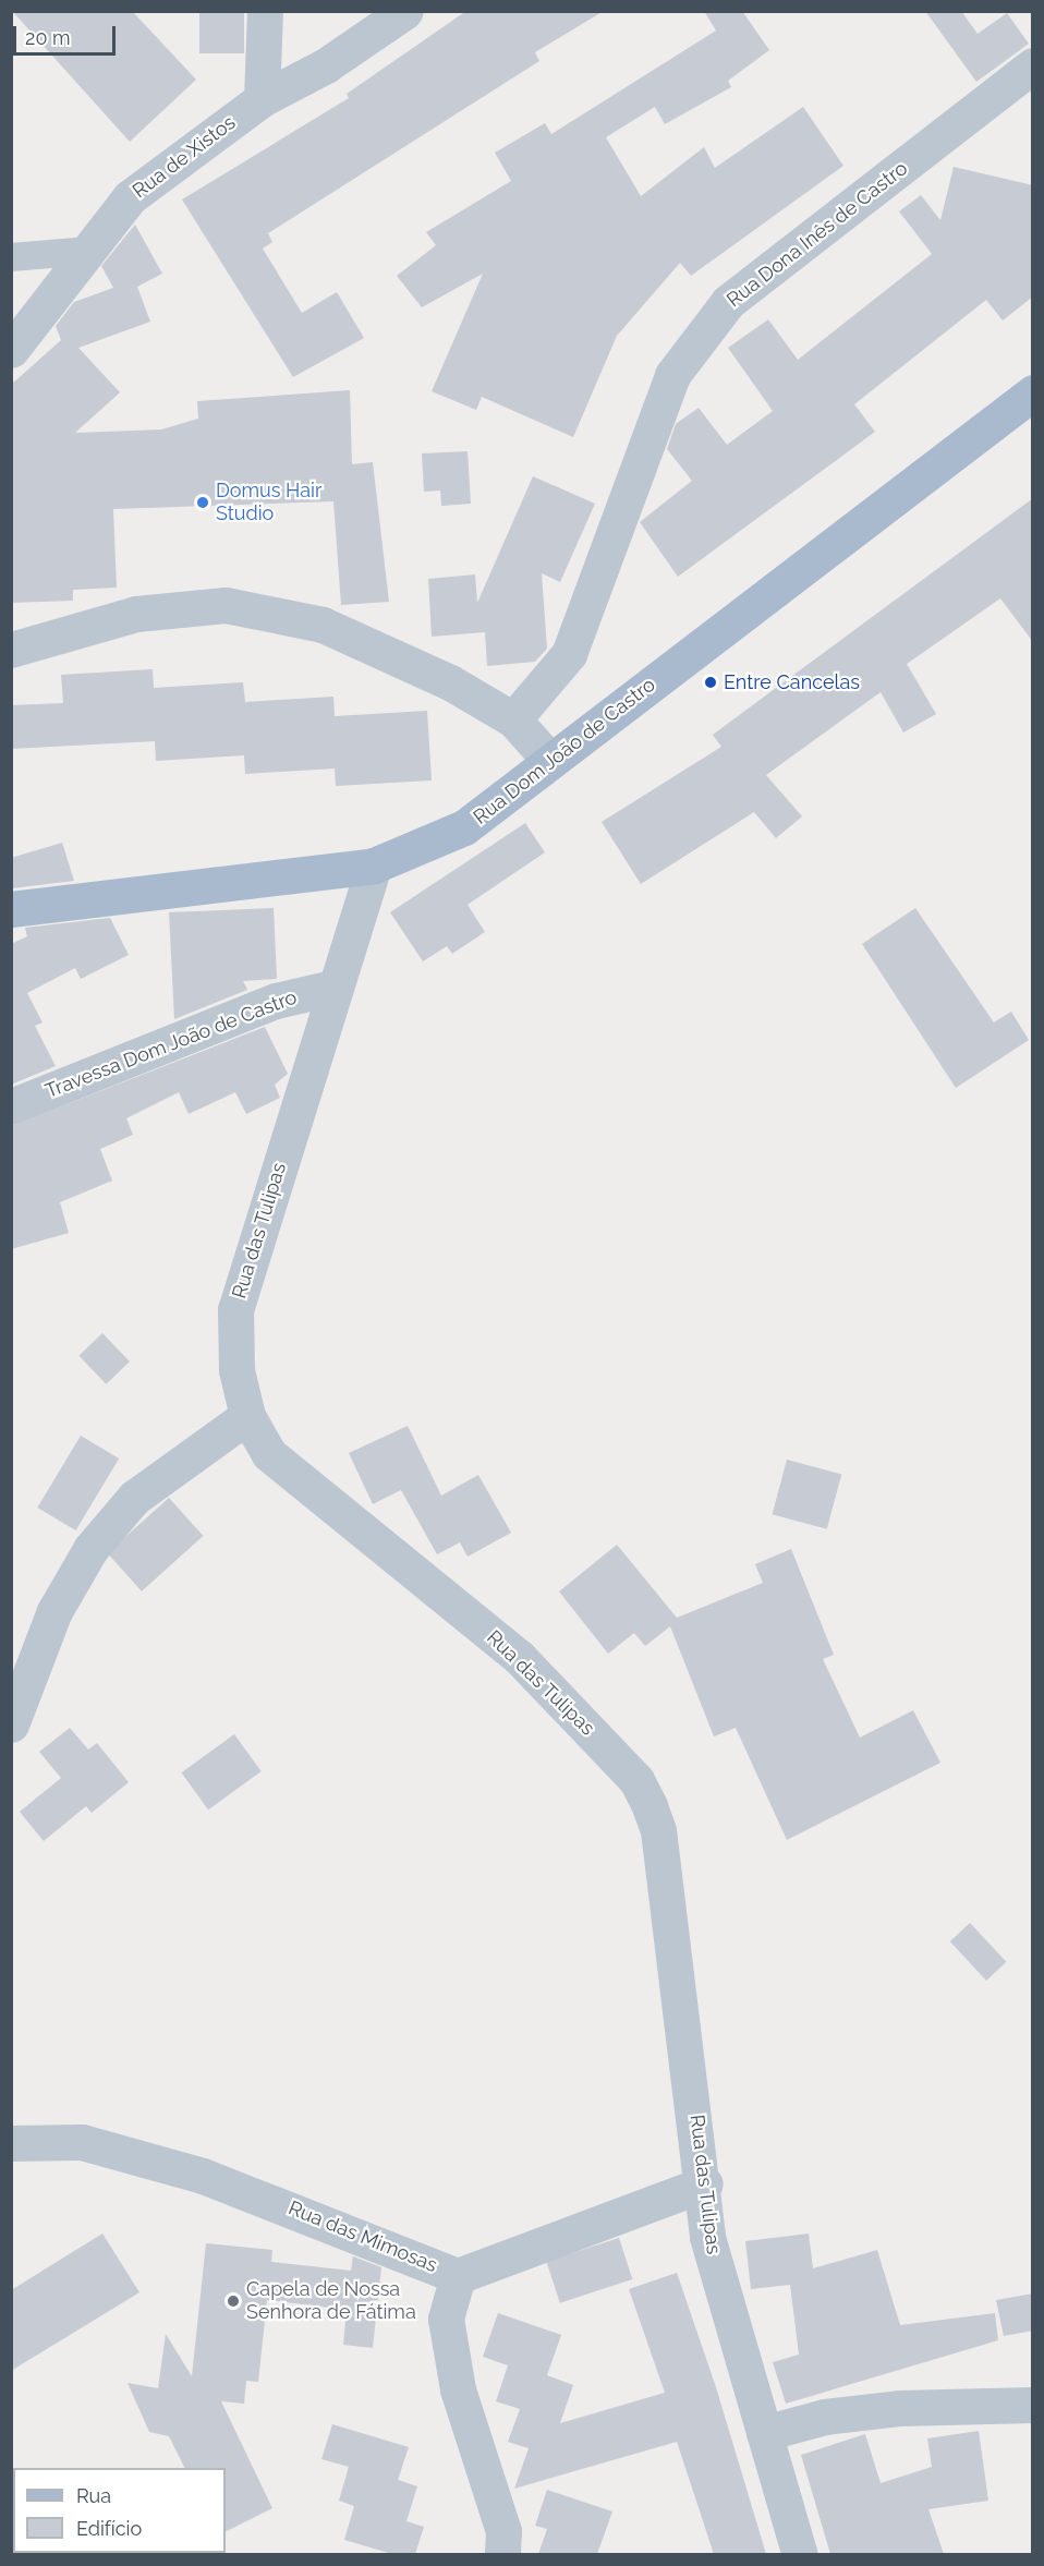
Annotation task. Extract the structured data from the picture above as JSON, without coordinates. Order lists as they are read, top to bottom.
{
  "streets": {
    "main road": ["Rua Dom João de Castro"],
    "street": [
      "Rua de Xistos",
      "Rua Dona Inês de Castro",
      "Travessa Dom João de Castro",
      "Rua das Tulipas",
      "Rua das Mimosas"
    ]
  },
  "crossings": [
    ["Rua Dom João de Castro", "Rua das Tulipas"],
    ["Travessa Dom João de Castro", "Rua das Tulipas"],
    ["Rua das Tulipas", "Rua das Mimosas"]
  ],
  "places": ["Domus Hair Studio", "Entre Cancelas", "Capela de Nossa Senhora de Fátima"],
  "legend": ["Rua", "Edifício"],
  "scale_bar": "20 m"
}
